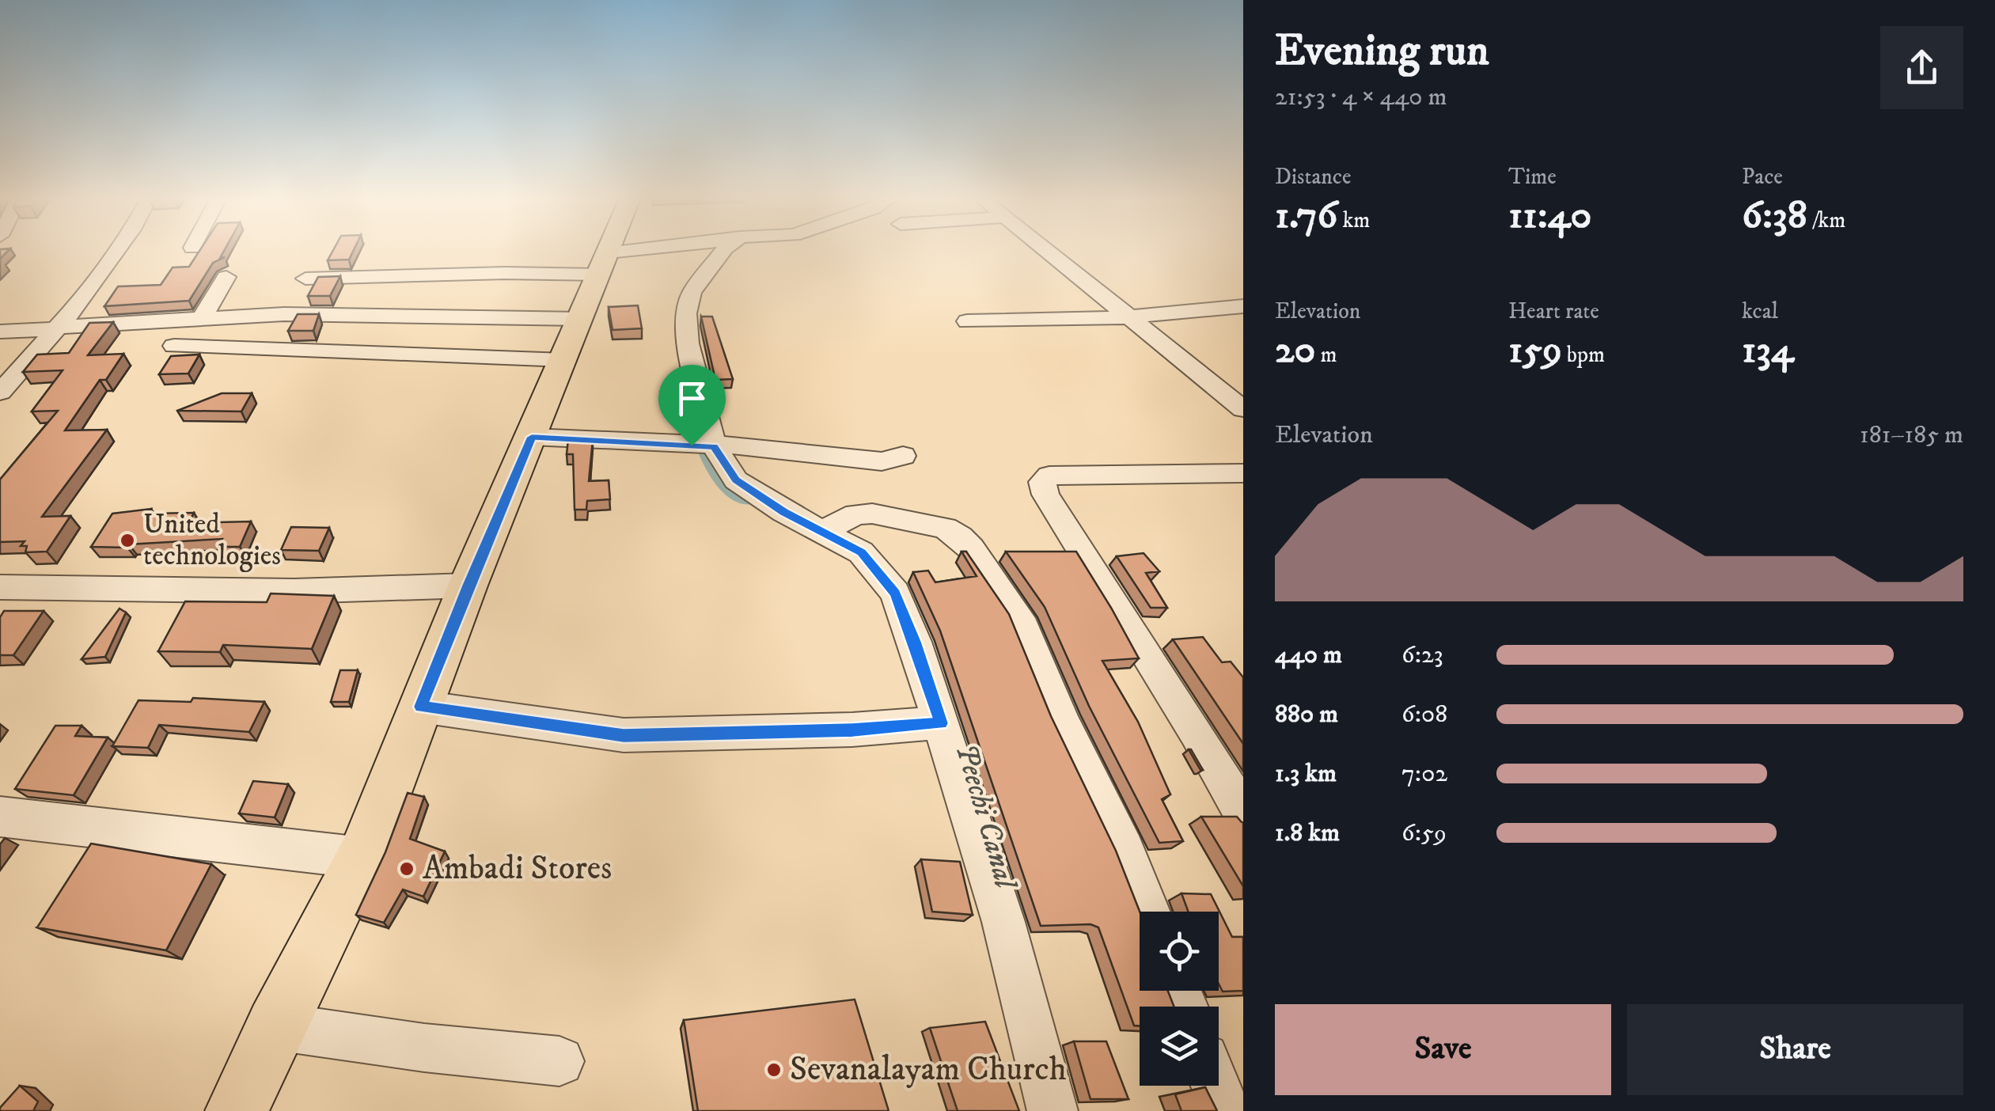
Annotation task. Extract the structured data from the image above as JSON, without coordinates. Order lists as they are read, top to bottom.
{
  "water": ["Peechi Canal"],
  "places": ["United technologies", "Ambadi Stores", "Sevanalayam Church"],
  "page": {
    "heading": ["Evening run", "21:53 · 4 × 440 m"],
    "stats": [
      ["Distance", "1.76 km"],
      ["Time", "11:40"],
      ["Pace", "6:38 /km"],
      ["Elevation", "20 m"],
      ["Heart rate", "159 bpm"],
      ["kcal", "134"]
    ],
    "chart": ["Elevation", "181–185 m"],
    "list": [
      {
        "name": "440 m",
        "note": "6:23"
      },
      {
        "name": "880 m",
        "note": "6:08"
      },
      {
        "name": "1.3 km",
        "note": "7:02"
      },
      {
        "name": "1.8 km",
        "note": "6:59"
      }
    ],
    "buttons": ["Save", "Share"]
  }
}
